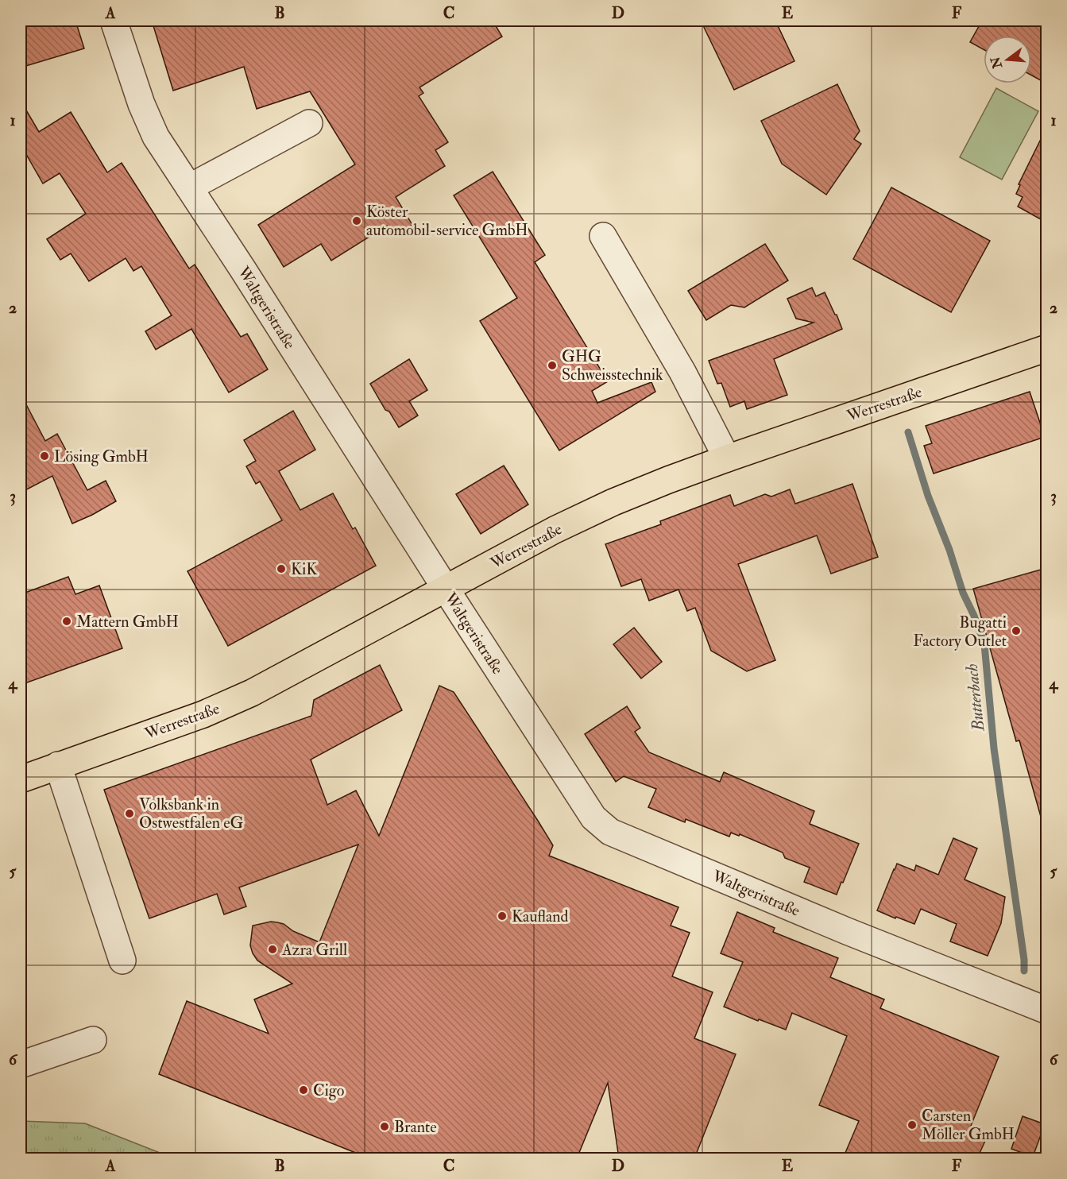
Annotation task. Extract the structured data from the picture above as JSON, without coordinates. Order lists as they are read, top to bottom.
{
  "streets": {
    "main road": ["Werrestraße"],
    "street": ["Waltgeristraße"]
  },
  "crossings": [
    ["Waltgeristraße", "Werrestraße"]
  ],
  "water": ["Butterbach"],
  "places": [
    "Köster automobil-service GmbH",
    "GHG Schweisstechnik",
    "Lösing GmbH",
    "KiK",
    "Mattern GmbH",
    "Bugatti Factory Outlet",
    "Volksbank in Ostwestfalen eG",
    "Kaufland",
    "Azra Grill",
    "Cigo",
    "Carsten Möller GmbH",
    "Brante"
  ],
  "north": "left",
  "grid": {
    "columns": [
      "A",
      "B",
      "C",
      "D",
      "E",
      "F"
    ],
    "rows": [
      "1",
      "2",
      "3",
      "4",
      "5",
      "6"
    ]
  }
}
